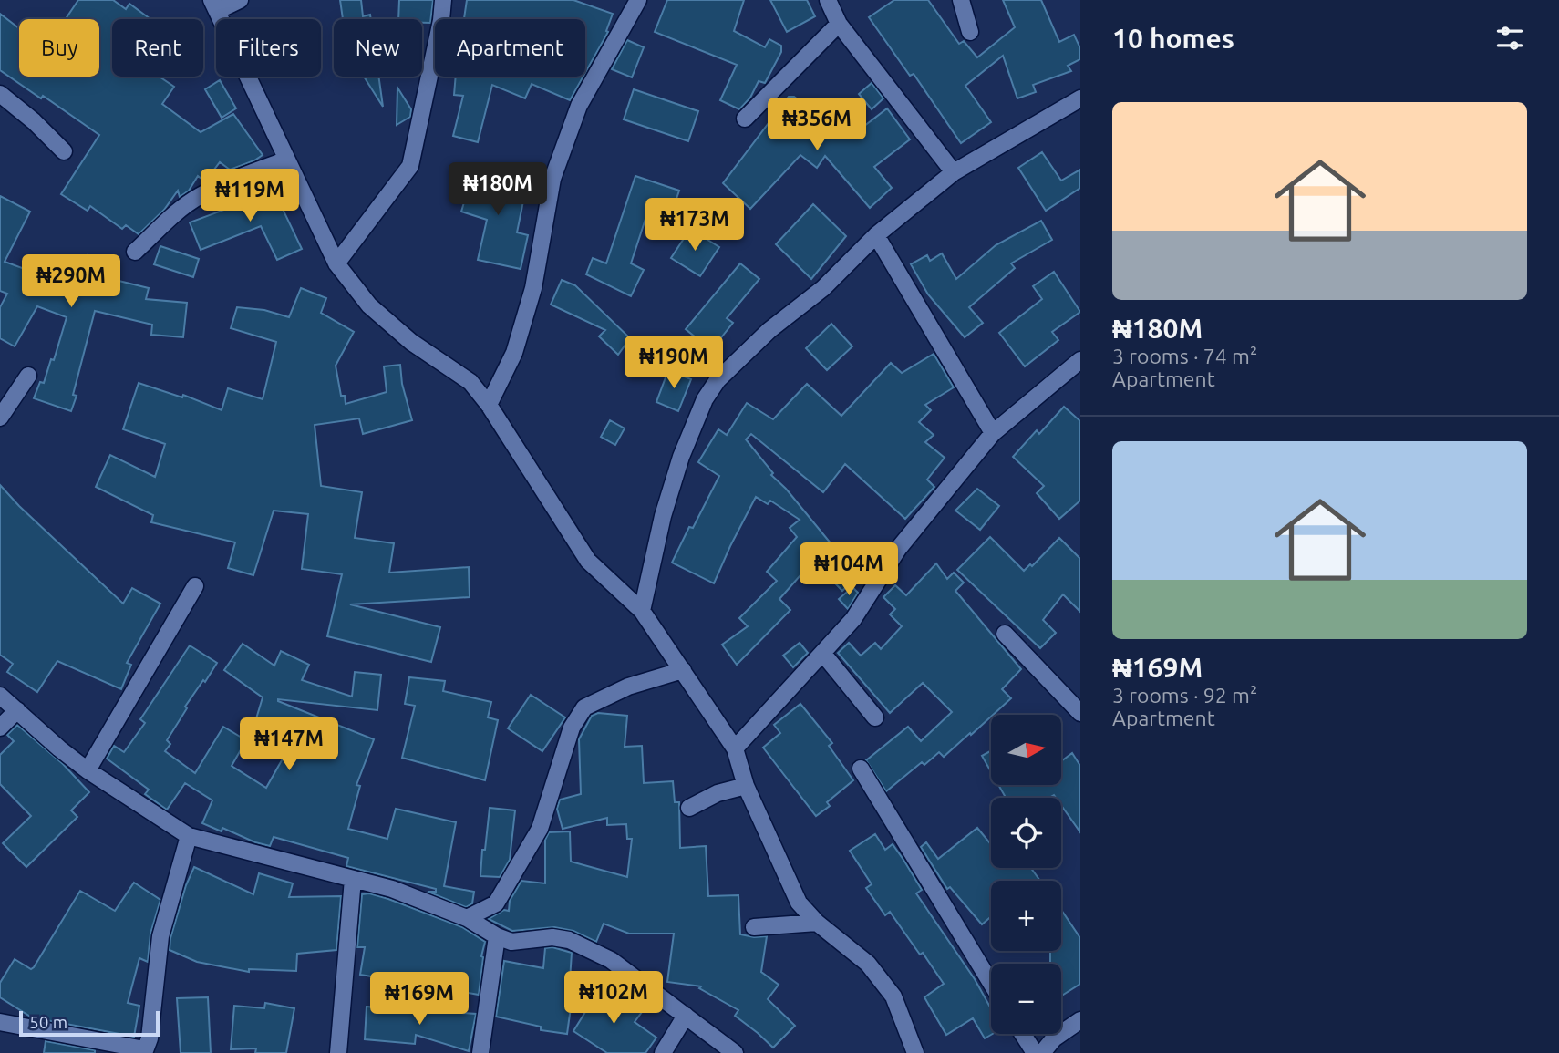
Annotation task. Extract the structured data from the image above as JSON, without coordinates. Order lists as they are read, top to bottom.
{
  "scale_bar": "50 m",
  "north": "right",
  "page": {
    "heading": "10 homes",
    "chip": [
      "Buy",
      "Rent",
      "Filters",
      "New",
      "Apartment"
    ],
    "list": [
      {
        "name": "₦180M",
        "note": "3 rooms · 74 m² · Apartment"
      },
      {
        "name": "₦169M",
        "note": "3 rooms · 92 m² · Apartment"
      }
    ],
    "price": [
      "₦356M",
      "₦180M",
      "₦119M",
      "₦173M",
      "₦290M",
      "₦190M",
      "₦104M",
      "₦147M",
      "₦102M",
      "₦169M"
    ],
    "map_buttons": ["+", "−"],
    "scale": "50 m"
  }
}
